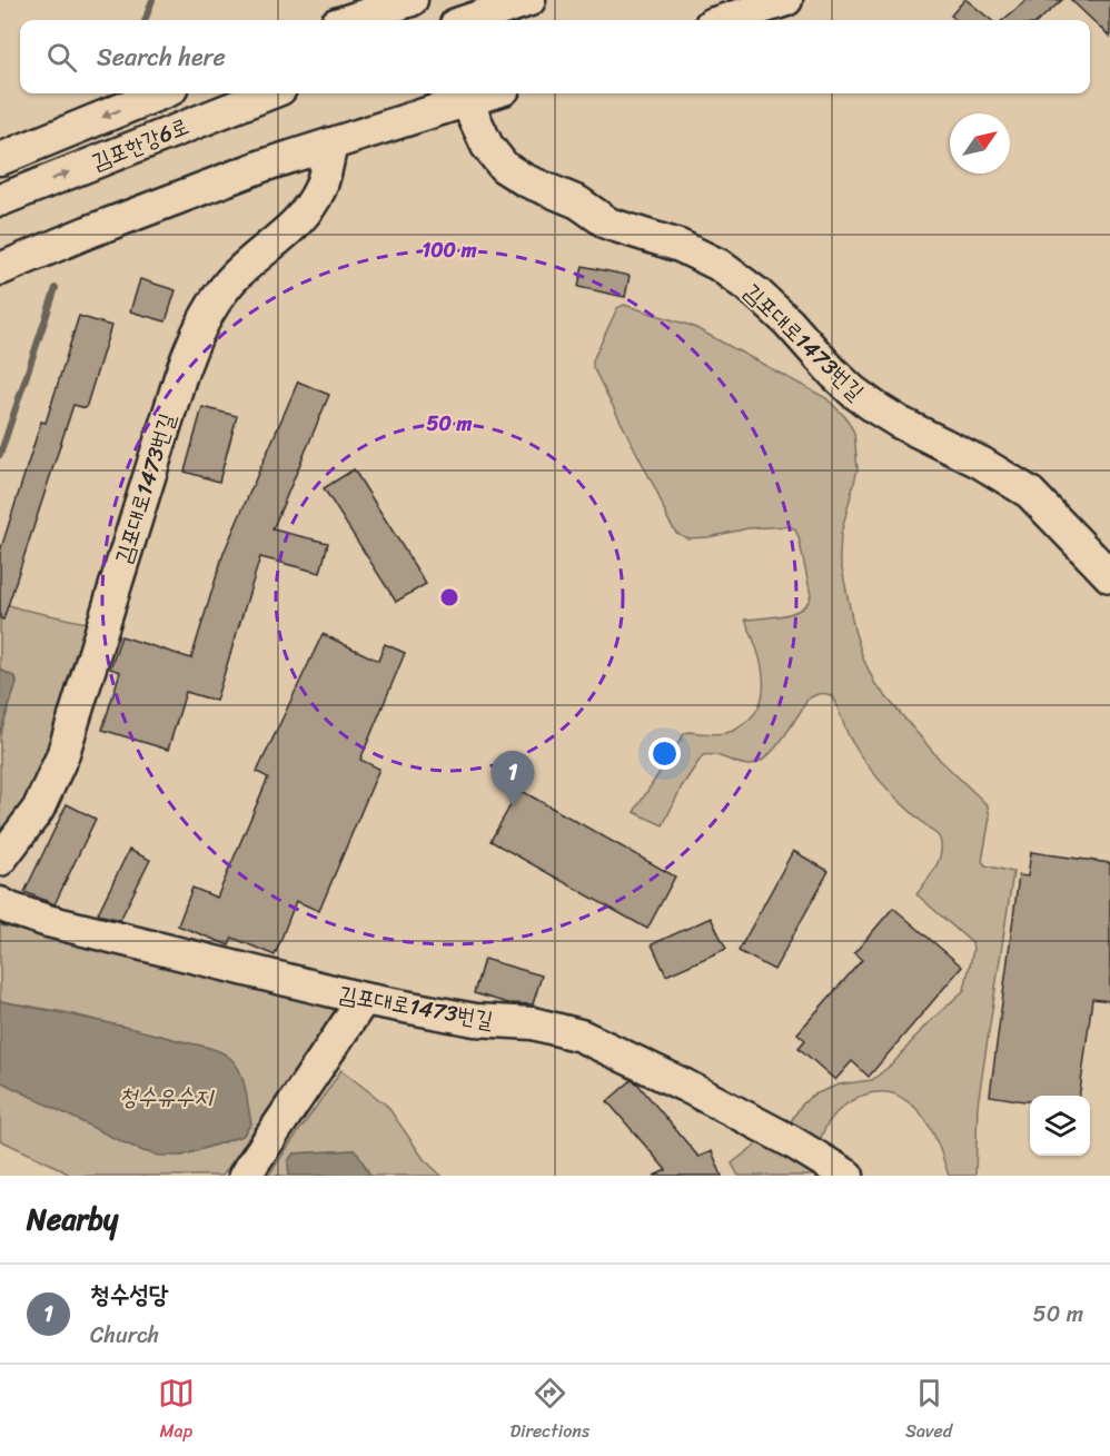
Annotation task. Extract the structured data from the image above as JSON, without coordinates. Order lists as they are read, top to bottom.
{
  "streets": {
    "street": ["김포한강6로", "김포대로1473번길"]
  },
  "water": ["청수유수지"],
  "north": "top right",
  "page": {
    "search": "Search here",
    "pins": "1",
    "heading": "Nearby",
    "list": [
      {
        "mark": "1",
        "name": "청수성당",
        "note": "Church",
        "value": "50 m"
      }
    ],
    "nav": ["Map", "Directions", "Saved"]
  },
  "rings": ["100 m", "50 m"]
}
